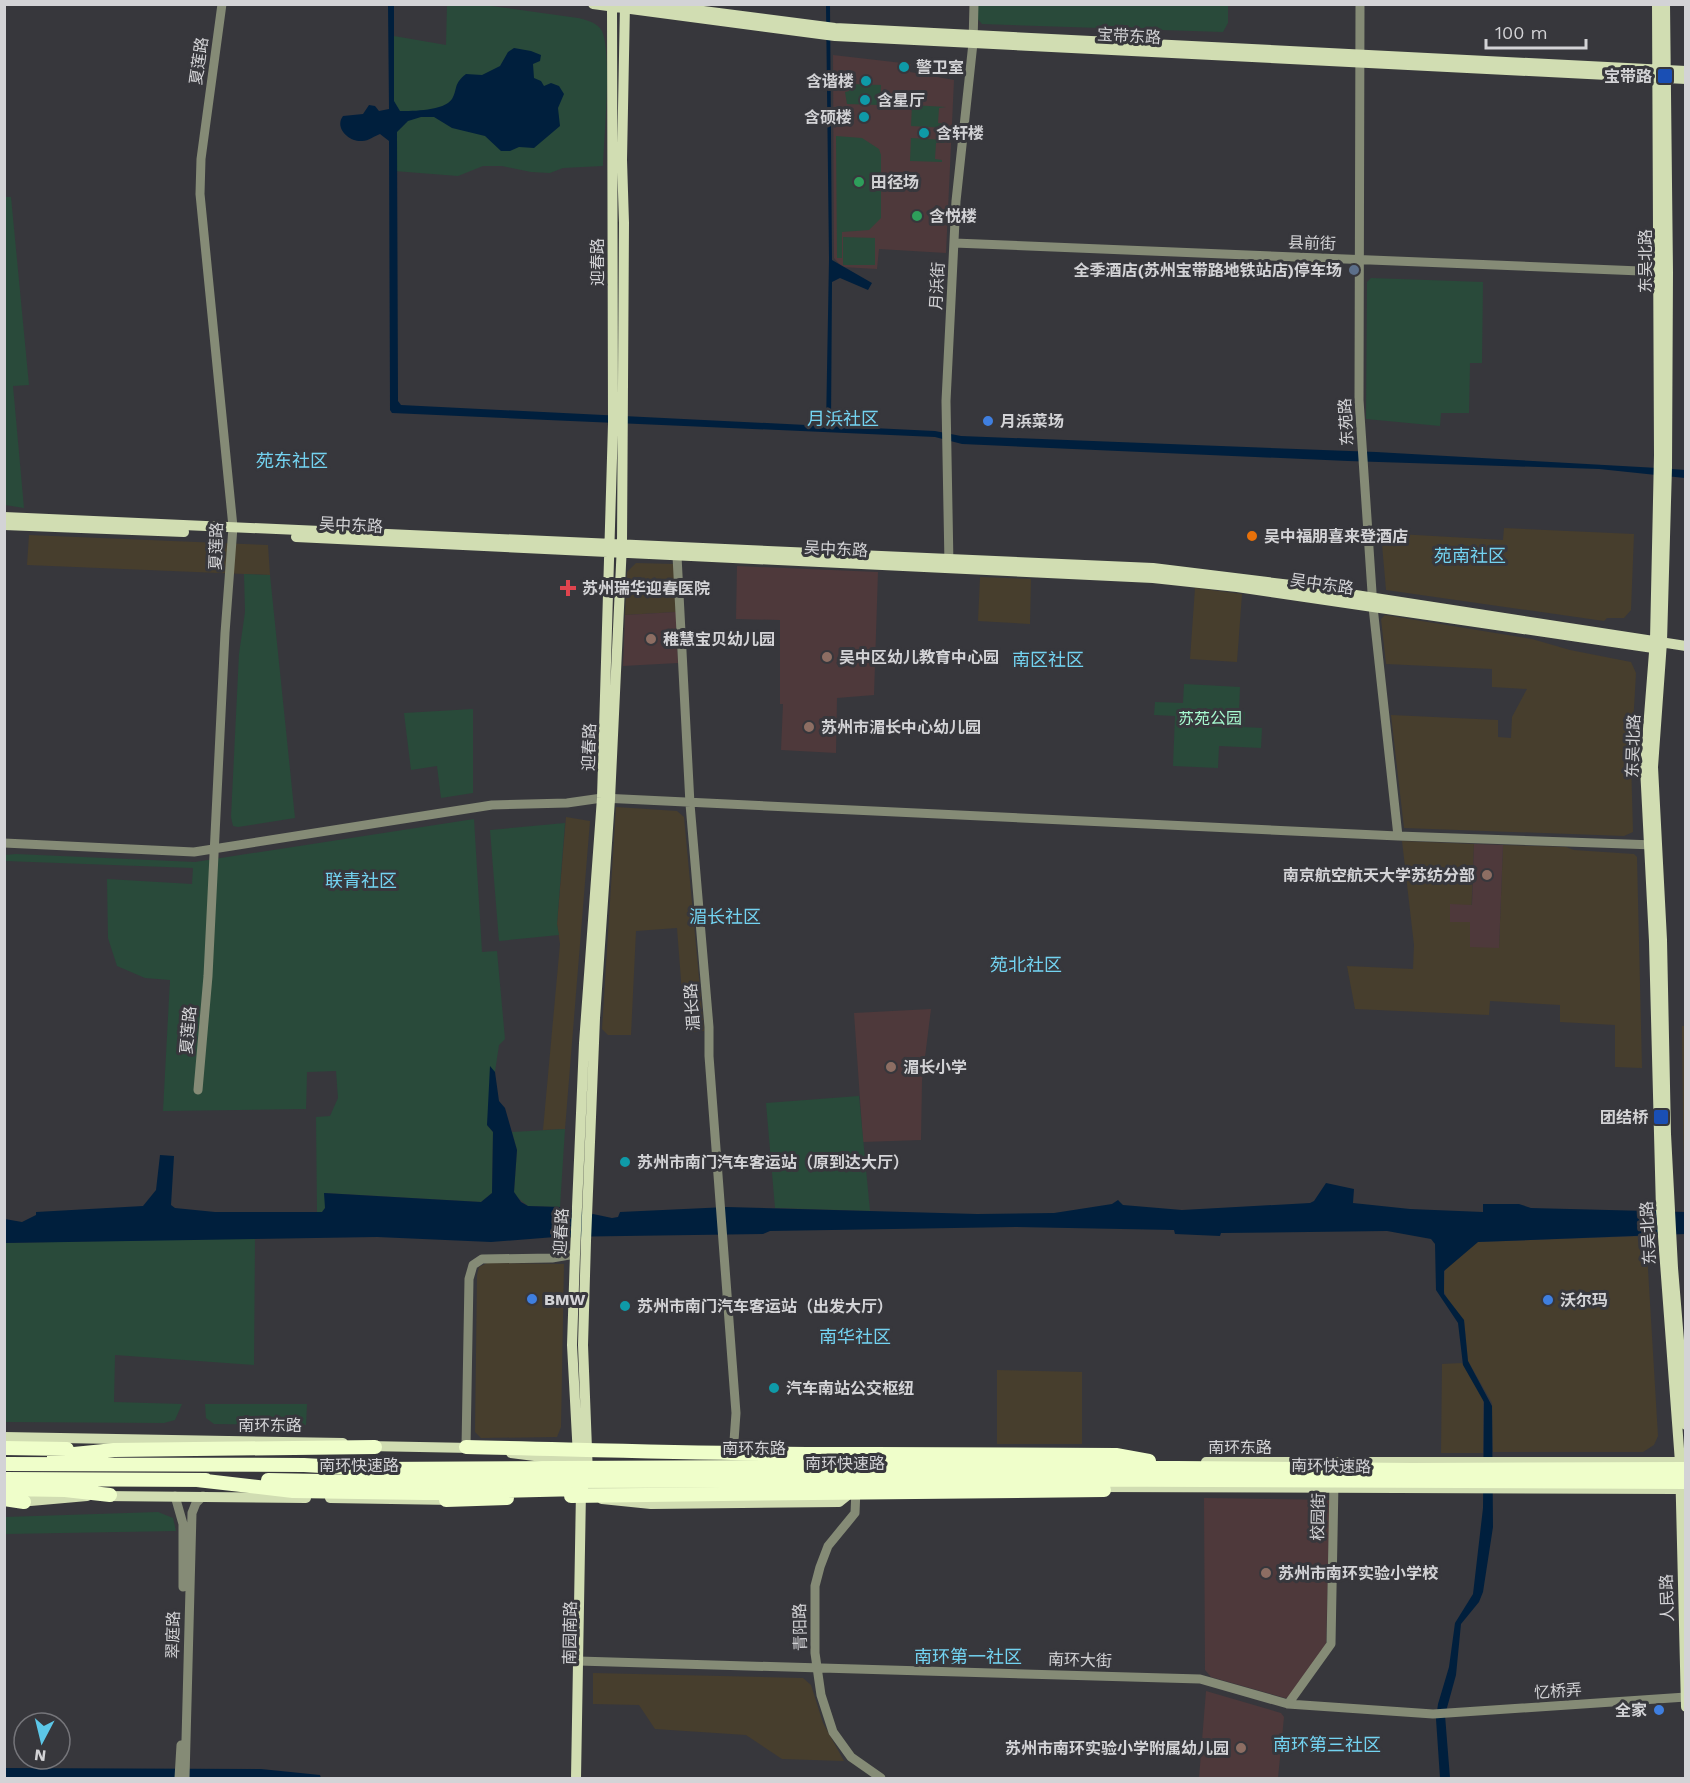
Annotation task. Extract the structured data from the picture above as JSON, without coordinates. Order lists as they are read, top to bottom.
{
  "streets": {
    "highway": ["南环快速路"],
    "main road": [
      "宝带东路",
      "东吴北路",
      "迎春路",
      "吴中东路",
      "南环东路",
      "人民路",
      "南园南路"
    ],
    "street": [
      "夏莲路",
      "县前街",
      "月浜街",
      "东苑路",
      "湄长路",
      "校园街",
      "青阳路",
      "翠庭路",
      "南环大街",
      "忆桥弄"
    ]
  },
  "crossings": [
    ["宝带东路", "东吴北路"],
    ["宝带东路", "迎春路"],
    ["宝带东路", "月浜街"],
    ["宝带东路", "东苑路"],
    ["夏莲路", "吴中东路"],
    ["县前街", "东吴北路"],
    ["县前街", "月浜街"],
    ["县前街", "东苑路"],
    ["东吴北路", "吴中东路"],
    ["东吴北路", "南环东路"],
    ["东吴北路", "南环快速路"],
    ["东吴北路", "人民路"],
    ["迎春路", "吴中东路"],
    ["迎春路", "南环东路"],
    ["迎春路", "南园南路"],
    ["月浜街", "吴中东路"],
    ["东苑路", "吴中东路"],
    ["吴中东路", "湄长路"],
    ["南环东路", "南环快速路"],
    ["南环东路", "校园街"],
    ["南环东路", "青阳路"],
    ["南环快速路", "人民路"],
    ["校园街", "南环大街"],
    ["人民路", "忆桥弄"],
    ["青阳路", "南环大街"],
    ["南园南路", "南环大街"],
    ["南环大街", "忆桥弄"]
  ],
  "districts": [
    "月浜社区",
    "苑东社区",
    "苑南社区",
    "南区社区",
    "联青社区",
    "湄长社区",
    "苑北社区",
    "南华社区",
    "南环第一社区",
    "南环第三社区"
  ],
  "parks": ["苏苑公园"],
  "places": {
    "other": [
      "警卫室",
      "含谐楼",
      "含星厅",
      "含硕楼",
      "含轩楼",
      "田径场",
      "含悦楼",
      "全季酒店(苏州宝带路地铁站店)停车场",
      "月浜菜场",
      "吴中福朋喜来登酒店",
      "稚慧宝贝幼儿园",
      "吴中区幼儿教育中心园",
      "苏州市湄长中心幼儿园",
      "南京航空航天大学苏纺分部",
      "湄长小学",
      "苏州市南门汽车客运站（原到达大厅）",
      "BMW",
      "沃尔玛",
      "苏州市南门汽车客运站（出发大厅）",
      "汽车南站公交枢纽",
      "苏州市南环实验小学校",
      "全家",
      "苏州市南环实验小学附属幼儿园"
    ],
    "transit": ["宝带路", "团结桥"],
    "health": ["苏州瑞华迎春医院"]
  },
  "scale_bar": "100 m",
  "north": "bottom"
}
